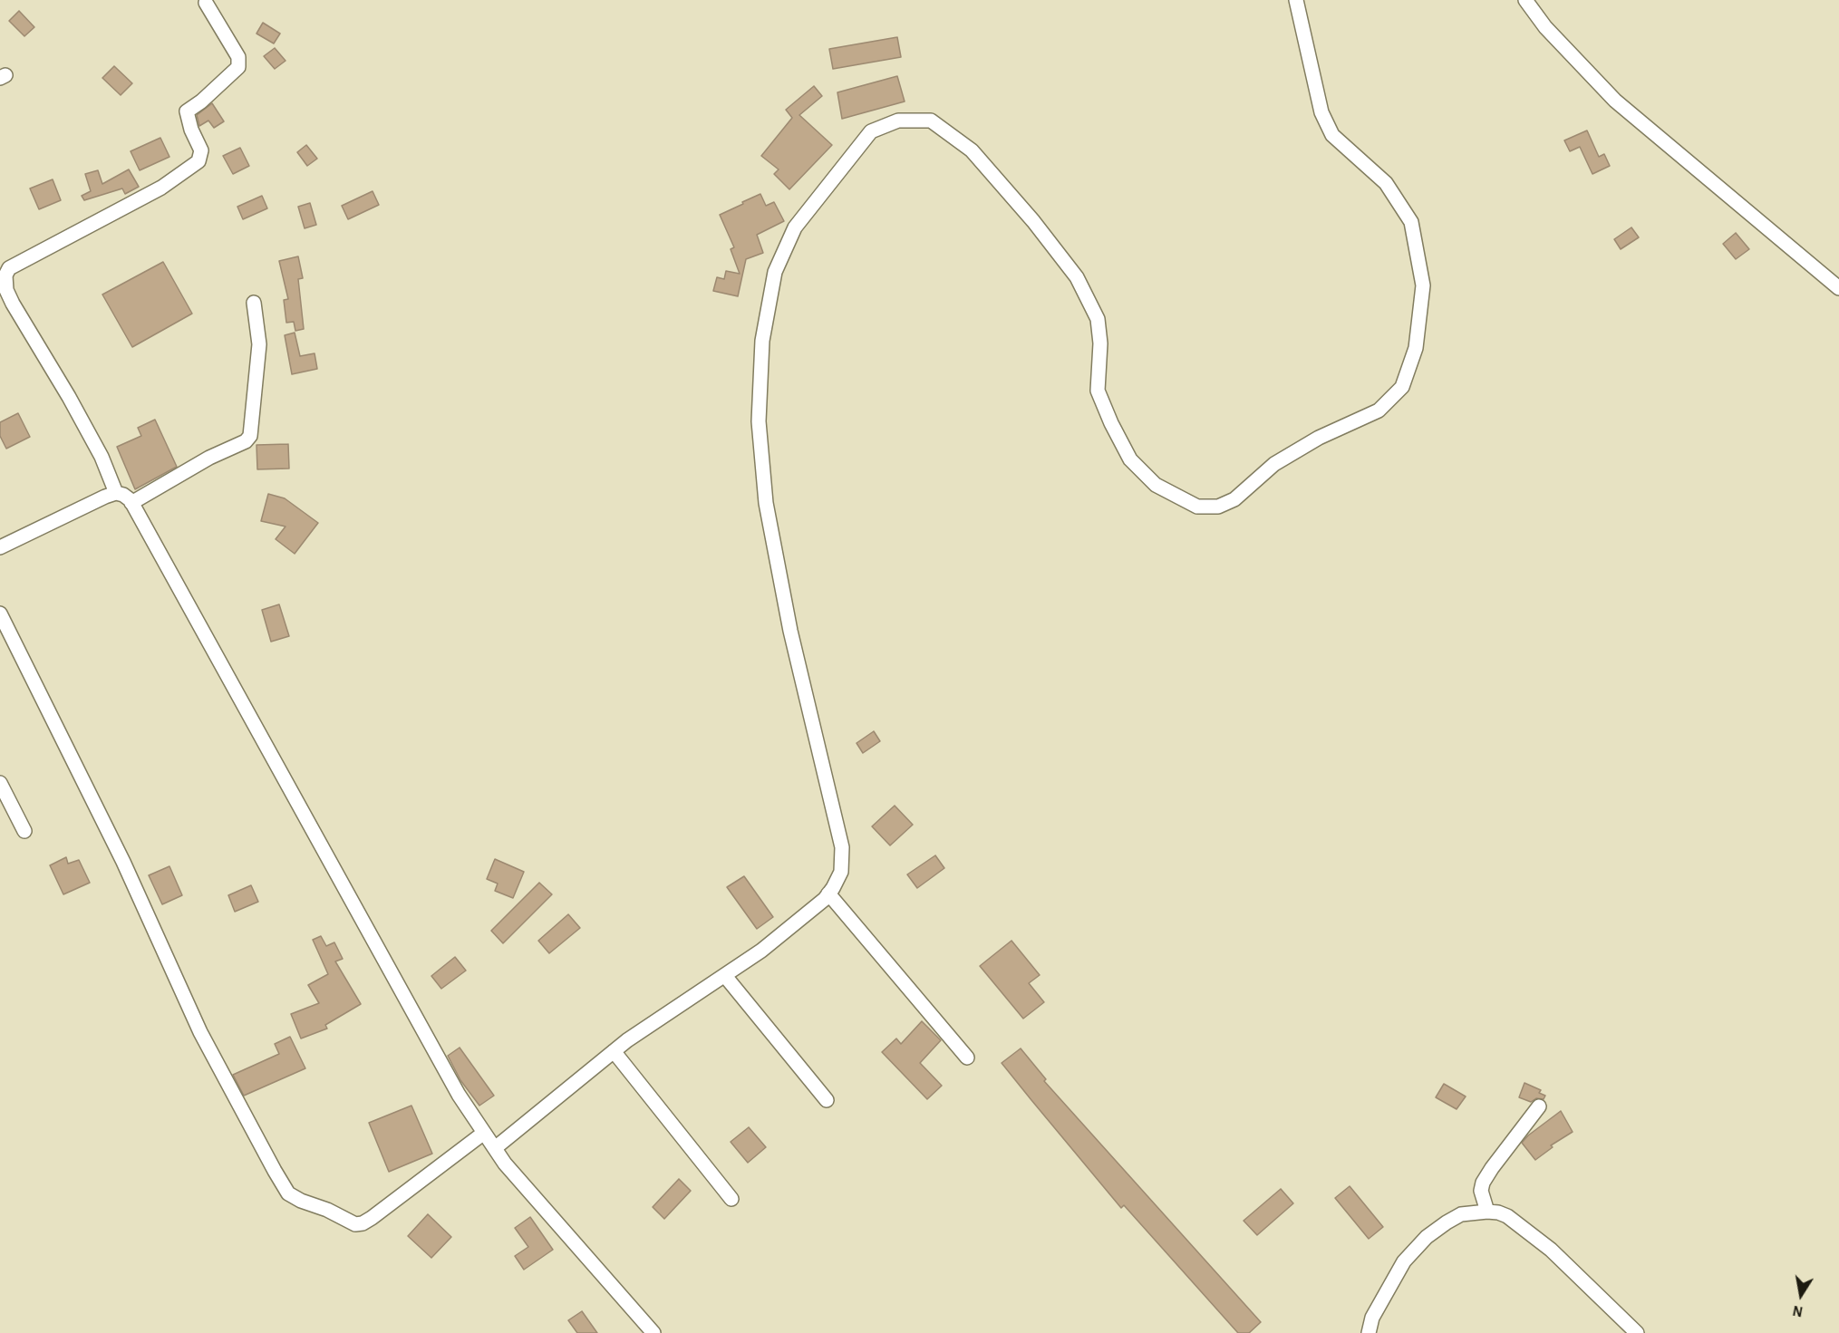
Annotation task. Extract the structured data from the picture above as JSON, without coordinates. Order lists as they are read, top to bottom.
{
  "north": "bottom"
}
